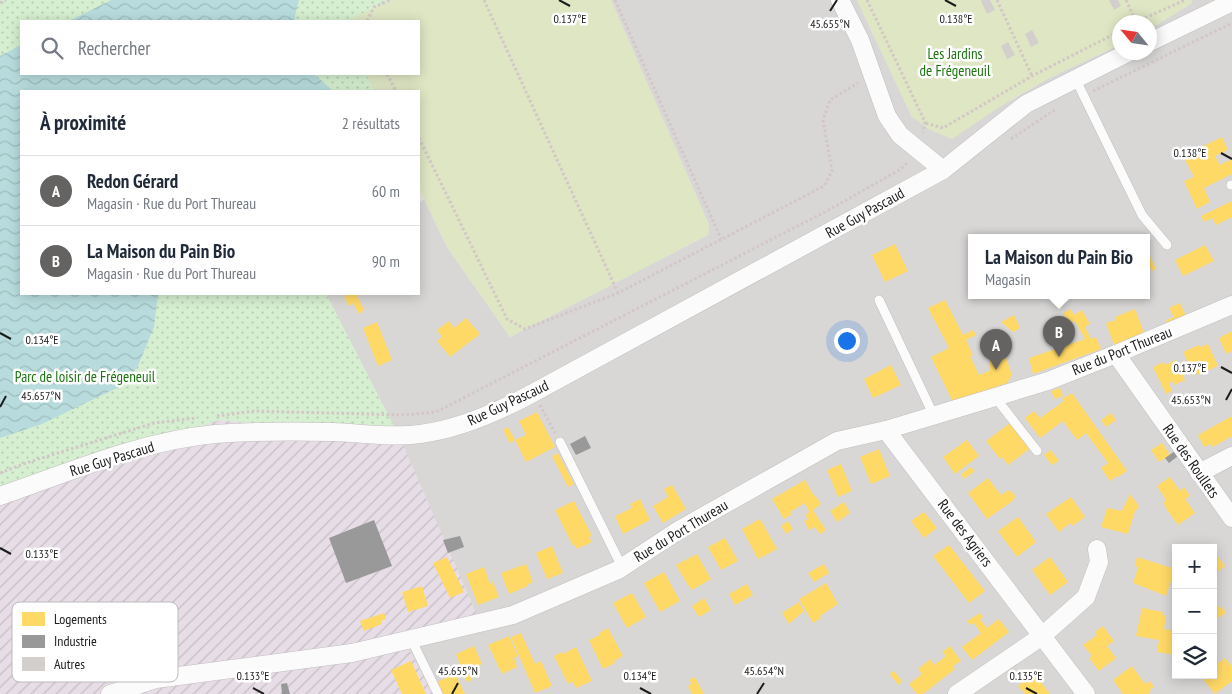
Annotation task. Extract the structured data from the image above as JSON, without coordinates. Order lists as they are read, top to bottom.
{
  "streets": {
    "street": [
      "Rue Guy Pascaud",
      "Rue du Port Thureau",
      "Rue des Roullets",
      "Rue des Agriers"
    ]
  },
  "crossings": [
    ["Rue du Port Thureau", "Rue des Roullets"],
    ["Rue du Port Thureau", "Rue des Agriers"]
  ],
  "parks": ["Les Jardins de Frégeneuil", "Parc de loisir de Frégeneuil"],
  "legend": ["Logements", "Industrie", "Autres"],
  "north": "top left",
  "page": {
    "search": "Rechercher",
    "heading": ["À proximité", "2 résultats"],
    "list": [
      {
        "mark": "A",
        "name": "Redon Gérard",
        "note": "Magasin · Rue du Port Thureau",
        "value": "60 m"
      },
      {
        "mark": "B",
        "name": "La Maison du Pain Bio",
        "note": "Magasin · Rue du Port Thureau",
        "value": "90 m"
      }
    ],
    "popup": ["La Maison du Pain Bio", "Magasin"],
    "pins": ["B", "A"],
    "map_buttons": ["+", "−"]
  },
  "coordinates": [
    "0.137°E",
    "0.138°E",
    "45.655°N",
    "0.134°E",
    "45.657°N",
    "45.653°N",
    "0.133°E",
    "45.654°N",
    "0.135°E"
  ]
}
